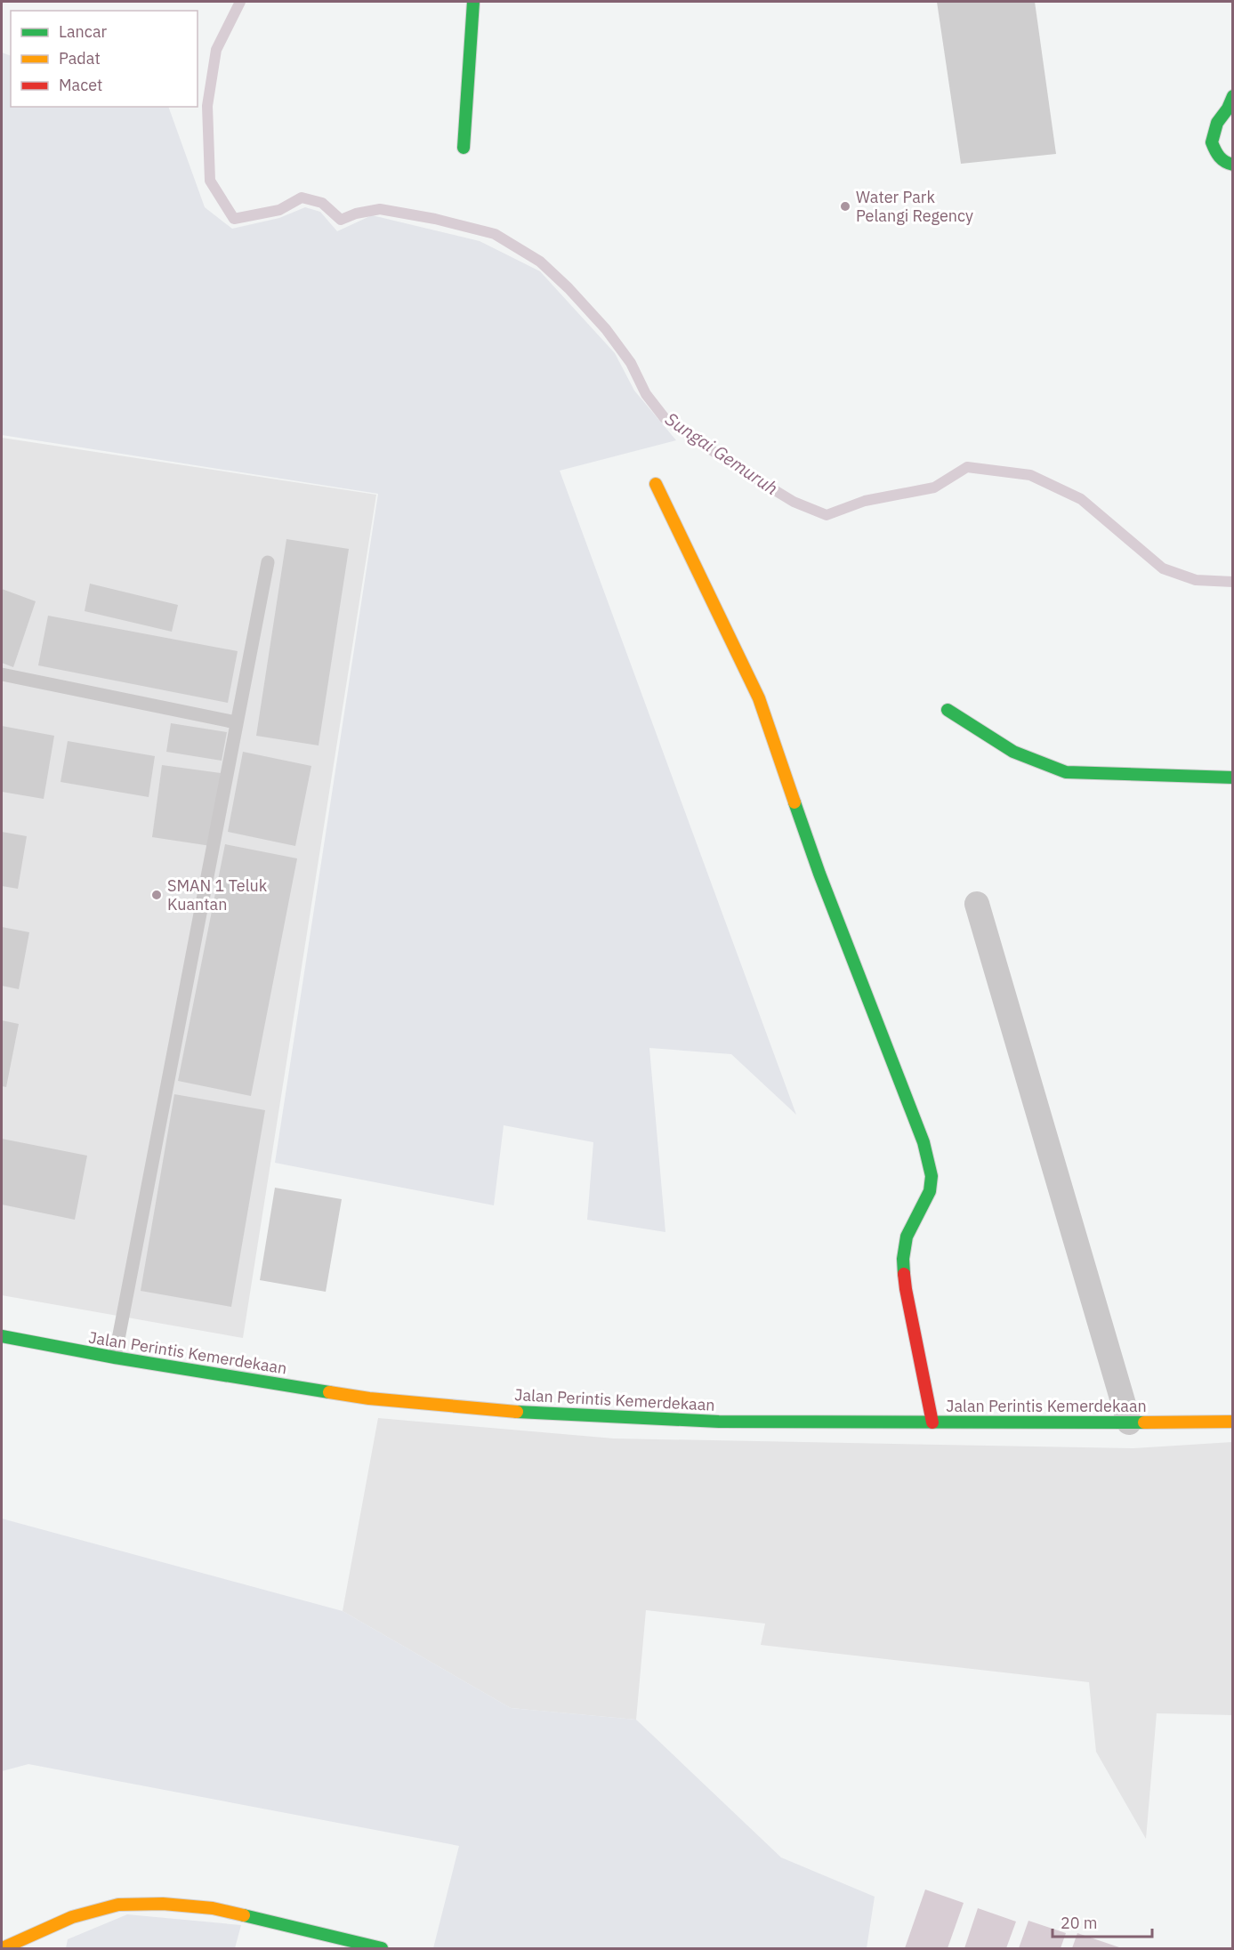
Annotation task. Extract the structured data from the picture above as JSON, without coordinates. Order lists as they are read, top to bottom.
{
  "streets": {
    "main road": ["Jalan Perintis Kemerdekaan"]
  },
  "water": ["Sungai Gemuruh"],
  "places": ["Water Park Pelangi Regency", "SMAN 1 Teluk Kuantan"],
  "legend": ["Lancar", "Padat", "Macet"],
  "scale_bar": "20 m"
}
